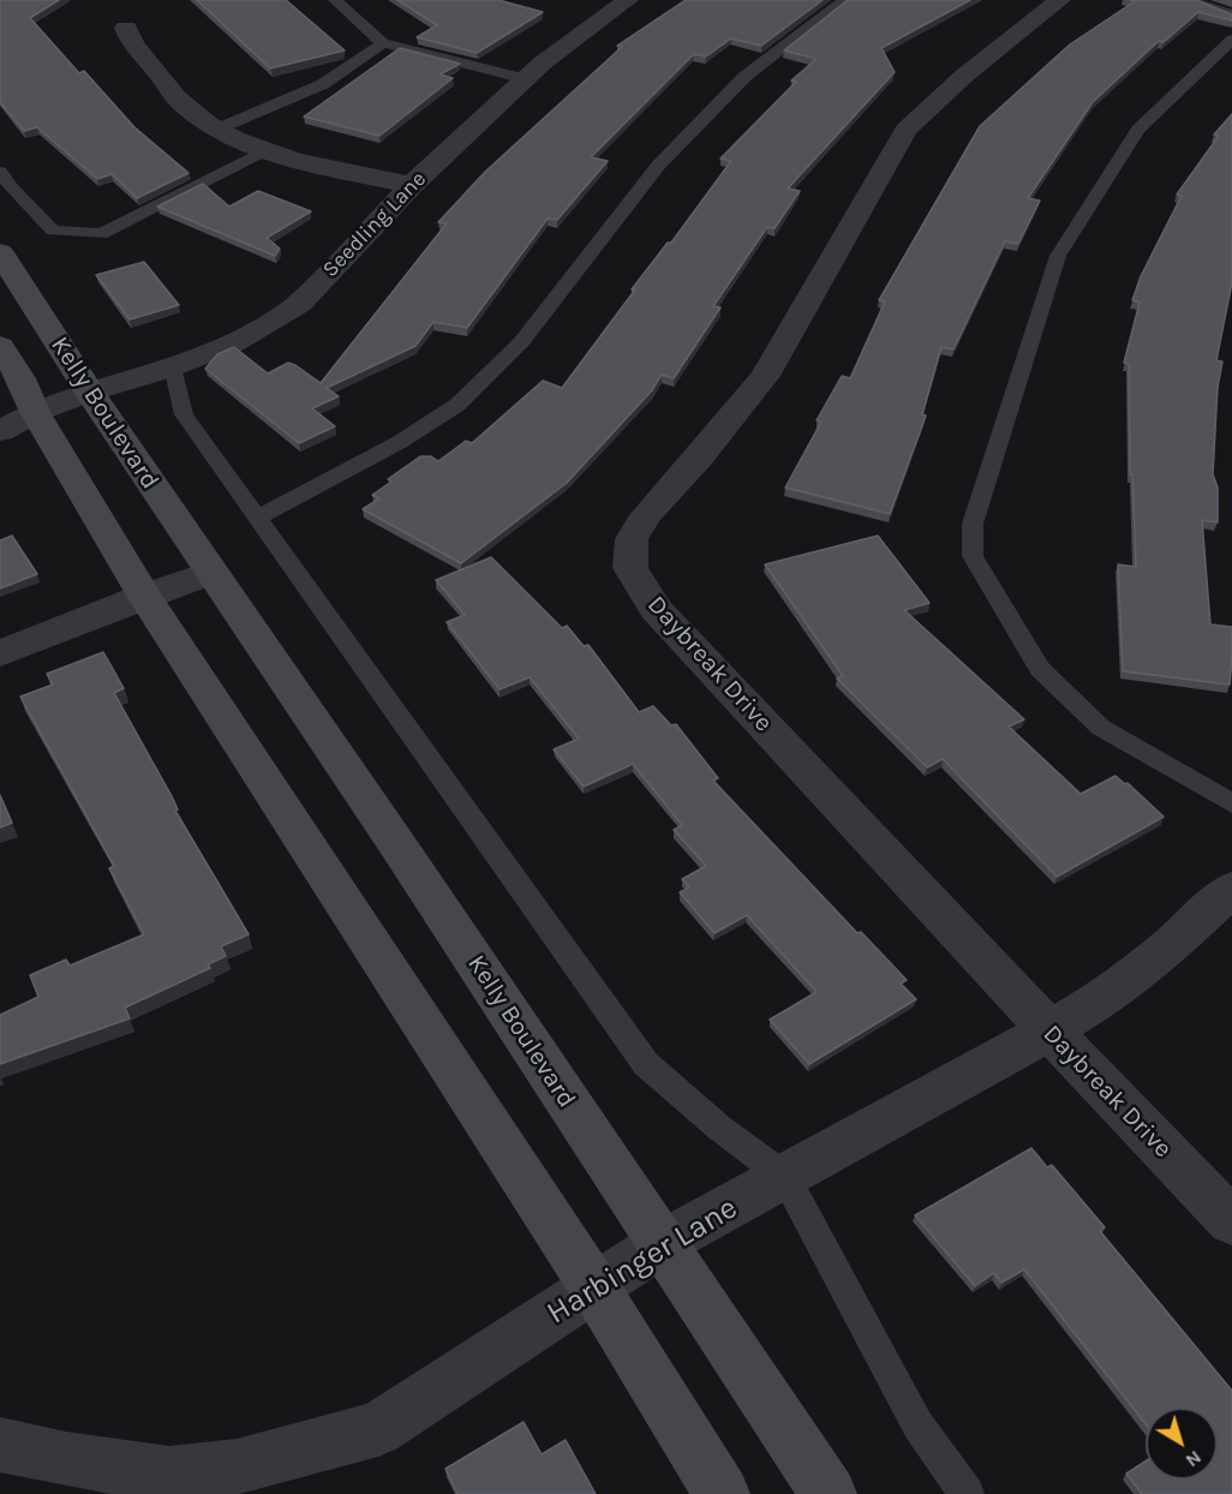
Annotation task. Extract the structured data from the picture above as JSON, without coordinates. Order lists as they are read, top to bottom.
{
  "streets": {
    "main road": ["Kelly Boulevard"],
    "street": ["Seedling Lane", "Daybreak Drive", "Harbinger Lane"]
  },
  "crossings": [
    ["Seedling Lane", "Kelly Boulevard"],
    ["Kelly Boulevard", "Harbinger Lane"],
    ["Daybreak Drive", "Harbinger Lane"]
  ],
  "north": "bottom right"
}
